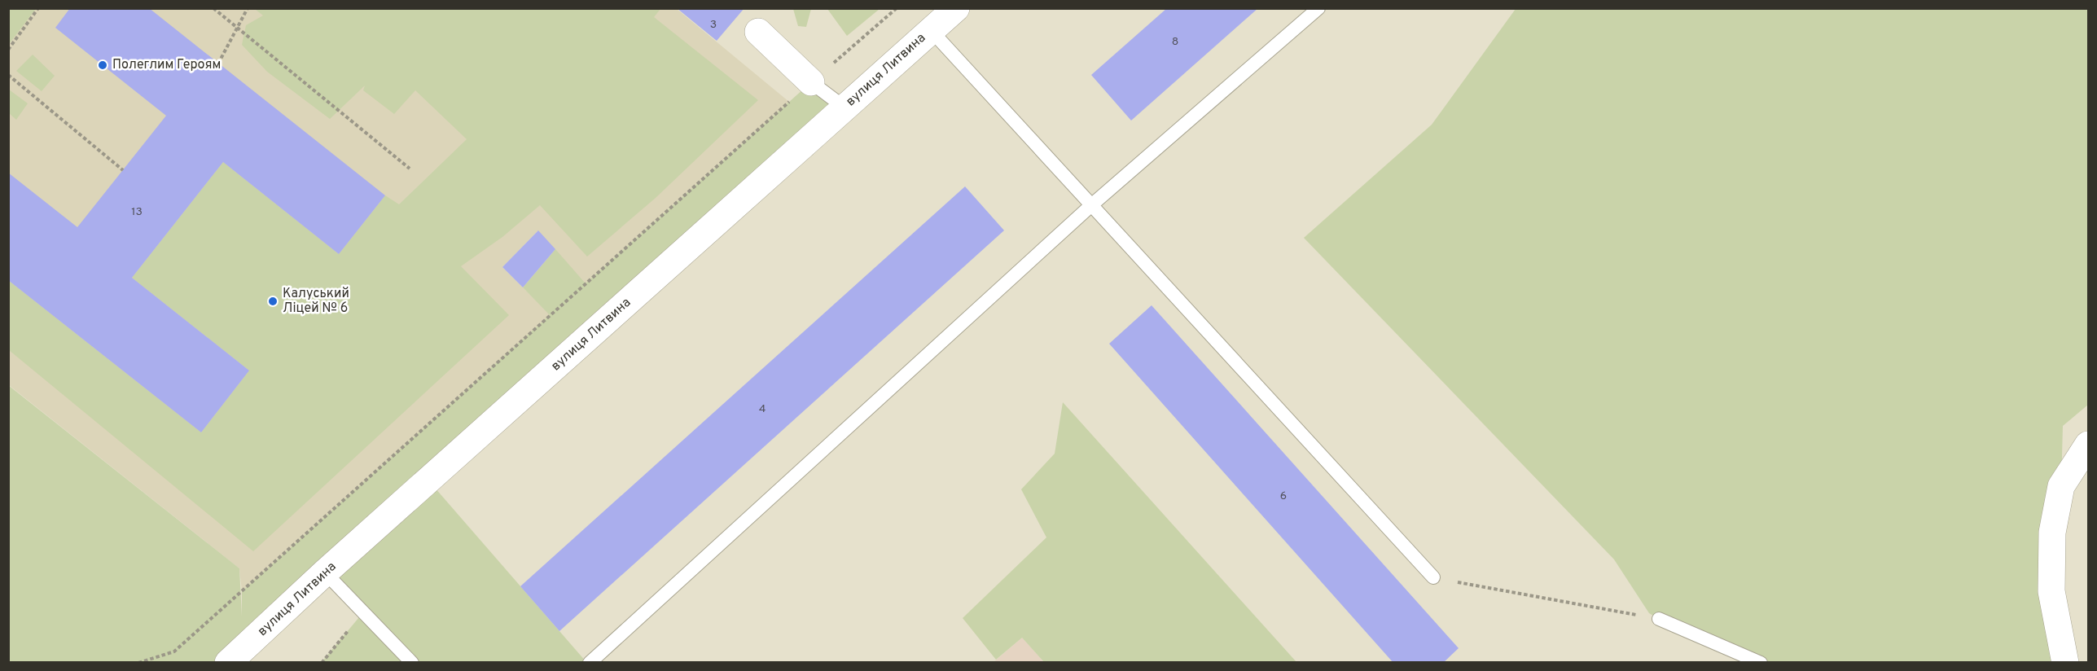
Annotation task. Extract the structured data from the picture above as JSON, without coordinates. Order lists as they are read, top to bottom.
{
  "streets": {
    "street": ["вулиця Литвина"]
  },
  "places": ["Полеглим Героям", "Калуський Ліцей № 6"],
  "house_numbers": [
    "3",
    "8",
    "13",
    "4",
    "6"
  ]
}
